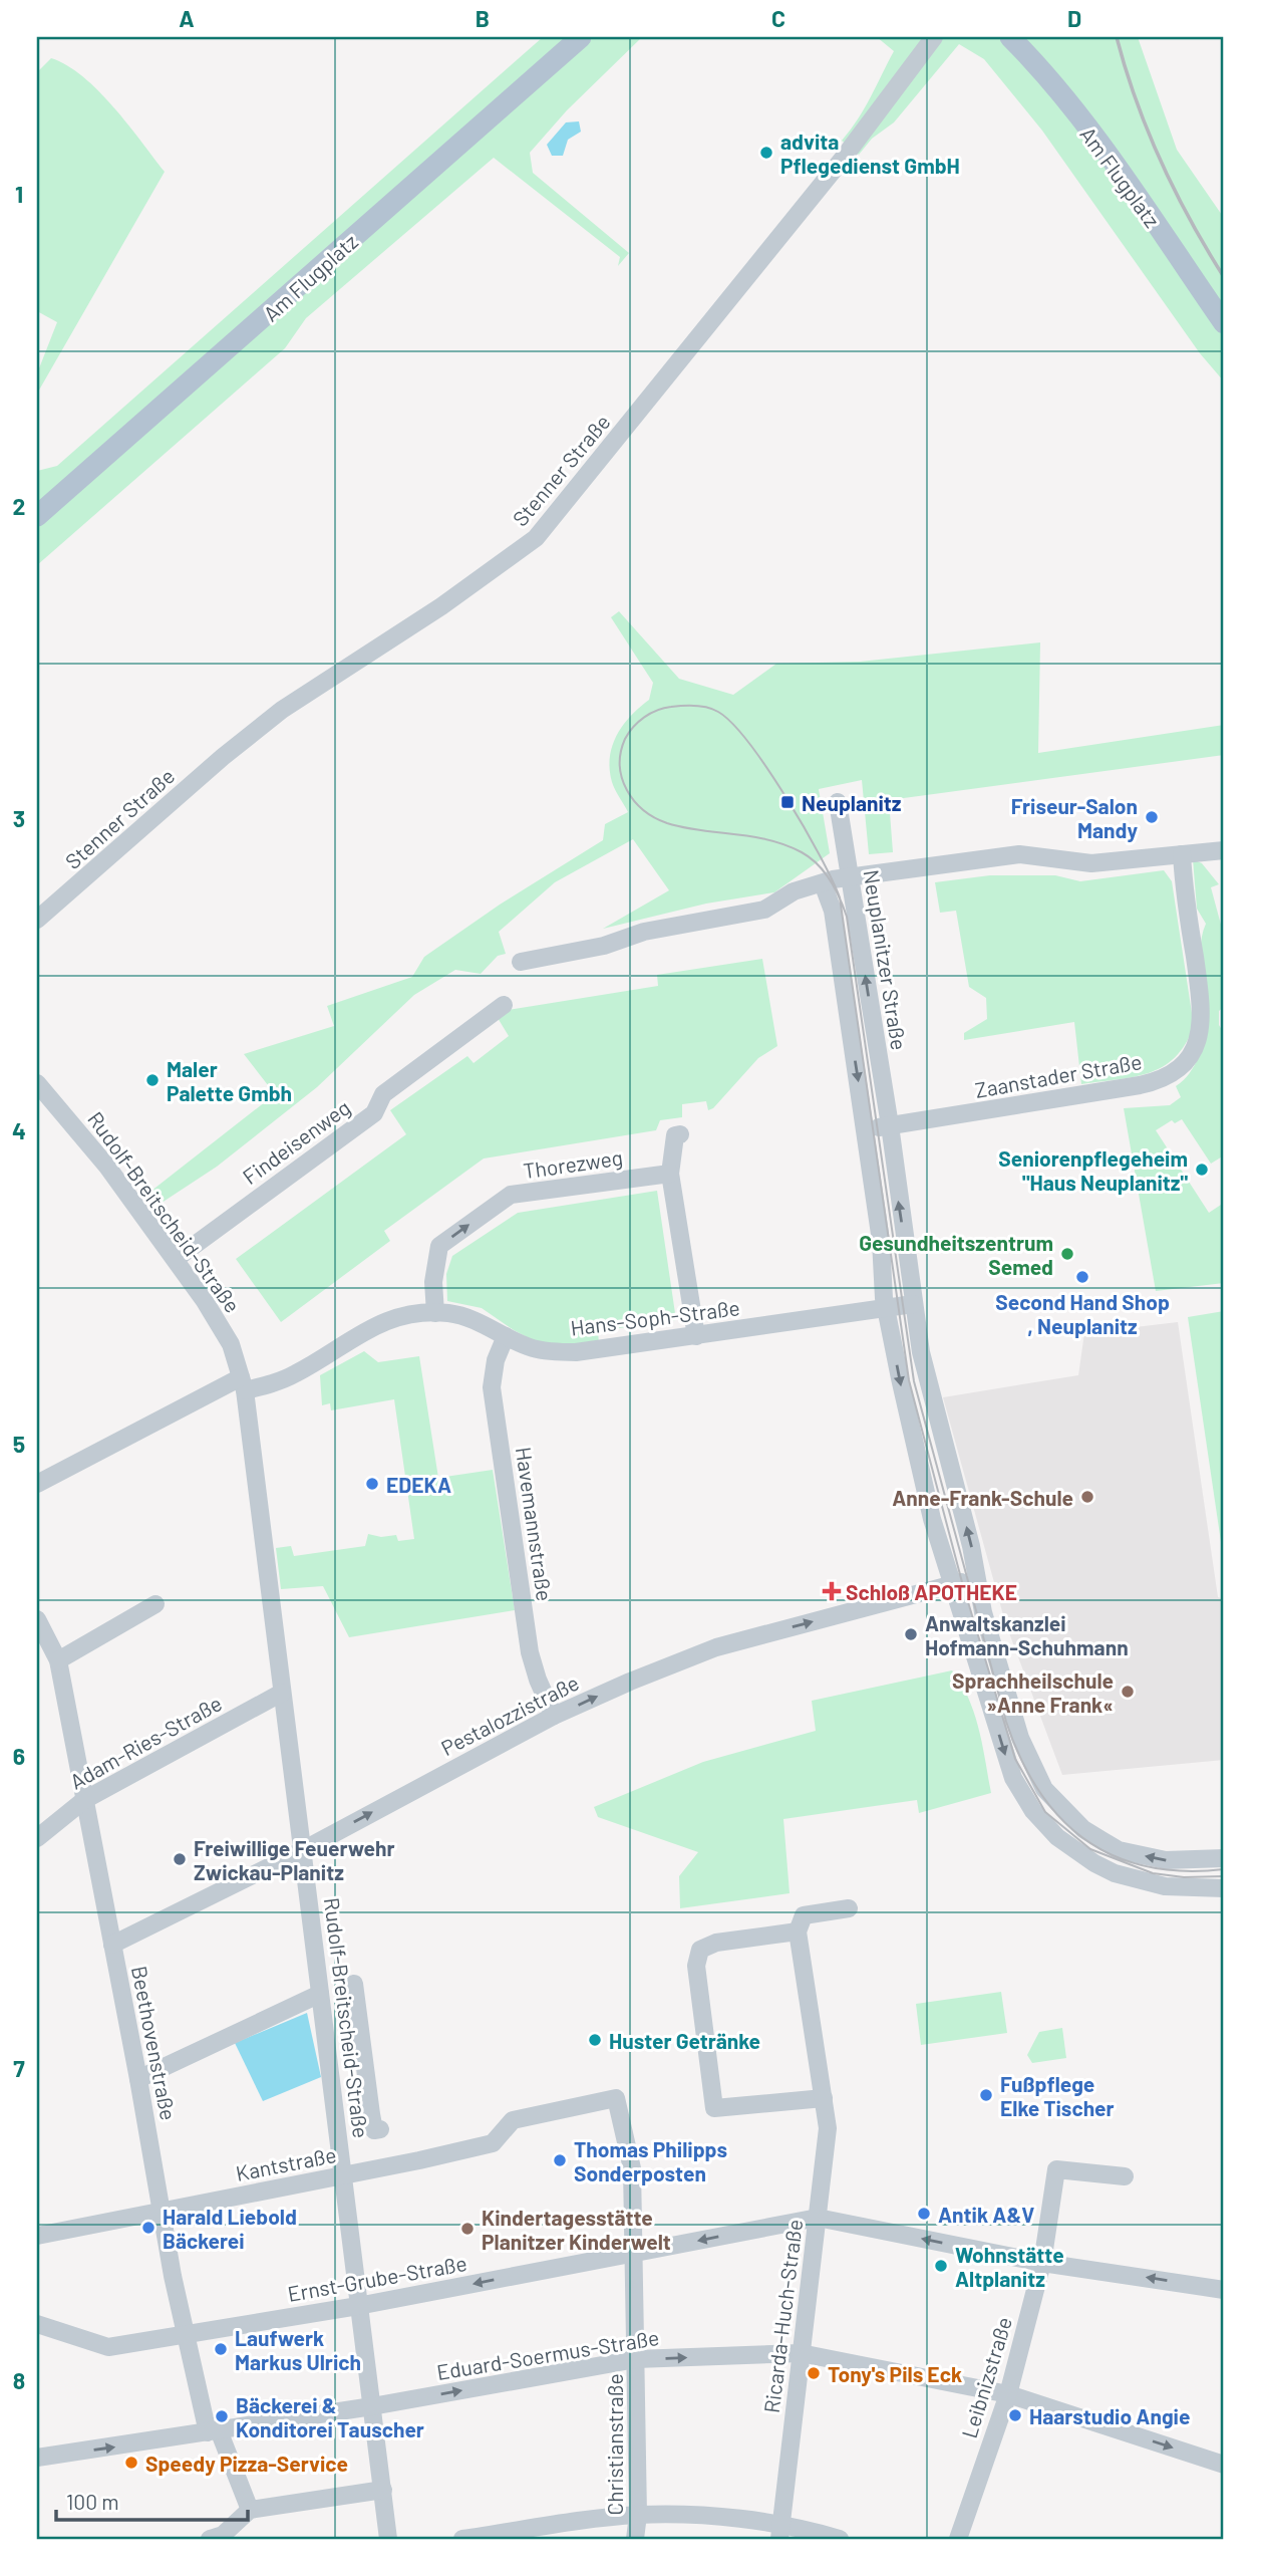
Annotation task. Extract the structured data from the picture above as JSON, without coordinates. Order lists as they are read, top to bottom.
{
  "streets": {
    "main road": ["Am Flugplatz"],
    "street": [
      "Stenner Straße",
      "Neuplanitzer Straße",
      "Zaanstader Straße",
      "Findeisenweg",
      "Thorezweg",
      "Rudolf-Breitscheid-Straße",
      "Hans-Soph-Straße",
      "Havemannstraße",
      "Pestalozzistraße",
      "Adam-Ries-Straße",
      "Beethovenstraße",
      "Kantstraße",
      "Ernst-Grube-Straße",
      "Ricarda-Huch-Straße",
      "Eduard-Soermus-Straße",
      "Leibnizstraße",
      "Christianstraße"
    ]
  },
  "crossings": [
    ["Neuplanitzer Straße", "Zaanstader Straße"],
    ["Findeisenweg", "Rudolf-Breitscheid-Straße"],
    ["Thorezweg", "Hans-Soph-Straße"],
    ["Rudolf-Breitscheid-Straße", "Hans-Soph-Straße"],
    ["Rudolf-Breitscheid-Straße", "Pestalozzistraße"],
    ["Rudolf-Breitscheid-Straße", "Adam-Ries-Straße"],
    ["Rudolf-Breitscheid-Straße", "Kantstraße"],
    ["Rudolf-Breitscheid-Straße", "Ernst-Grube-Straße"],
    ["Rudolf-Breitscheid-Straße", "Eduard-Soermus-Straße"],
    ["Hans-Soph-Straße", "Havemannstraße"],
    ["Havemannstraße", "Pestalozzistraße"],
    ["Pestalozzistraße", "Beethovenstraße"],
    ["Adam-Ries-Straße", "Beethovenstraße"],
    ["Beethovenstraße", "Kantstraße"],
    ["Beethovenstraße", "Ernst-Grube-Straße"],
    ["Beethovenstraße", "Eduard-Soermus-Straße"],
    ["Kantstraße", "Christianstraße"],
    ["Ernst-Grube-Straße", "Ricarda-Huch-Straße"],
    ["Ernst-Grube-Straße", "Leibnizstraße"],
    ["Ernst-Grube-Straße", "Christianstraße"],
    ["Ricarda-Huch-Straße", "Eduard-Soermus-Straße"],
    ["Eduard-Soermus-Straße", "Leibnizstraße"],
    ["Eduard-Soermus-Straße", "Christianstraße"]
  ],
  "one_way": [
    "Thorezweg",
    "Pestalozzistraße",
    "Ernst-Grube-Straße",
    "Eduard-Soermus-Straße"
  ],
  "places": {
    "other": [
      "advita Pflegedienst GmbH",
      "Friseur-Salon Mandy",
      "Maler Palette Gmbh",
      "Seniorenpflegeheim \"Haus Neuplanitz\"",
      "Gesundheitszentrum Semed",
      "Second Hand Shop , Neuplanitz",
      "EDEKA",
      "Anne-Frank-Schule",
      "Anwaltskanzlei Hofmann-Schuhmann",
      "Sprachheilschule »Anne Frank«",
      "Freiwillige Feuerwehr Zwickau-Planitz",
      "Huster Getränke",
      "Fußpflege Elke Tischer",
      "Thomas Philipps Sonderposten",
      "Antik A&V",
      "Harald Liebold Bäckerei",
      "Kindertagesstätte Planitzer Kinderwelt",
      "Wohnstätte Altplanitz",
      "Laufwerk Markus Ulrich",
      "Tony's Pils Eck",
      "Haarstudio Angie",
      "Bäckerei & Konditorei Tauscher",
      "Speedy Pizza-Service"
    ],
    "transit": ["Neuplanitz"],
    "health": ["Schloß APOTHEKE"]
  },
  "scale_bar": "100 m",
  "grid": {
    "columns": [
      "A",
      "B",
      "C",
      "D"
    ],
    "rows": [
      "1",
      "2",
      "3",
      "4",
      "5",
      "6",
      "7",
      "8"
    ]
  }
}
